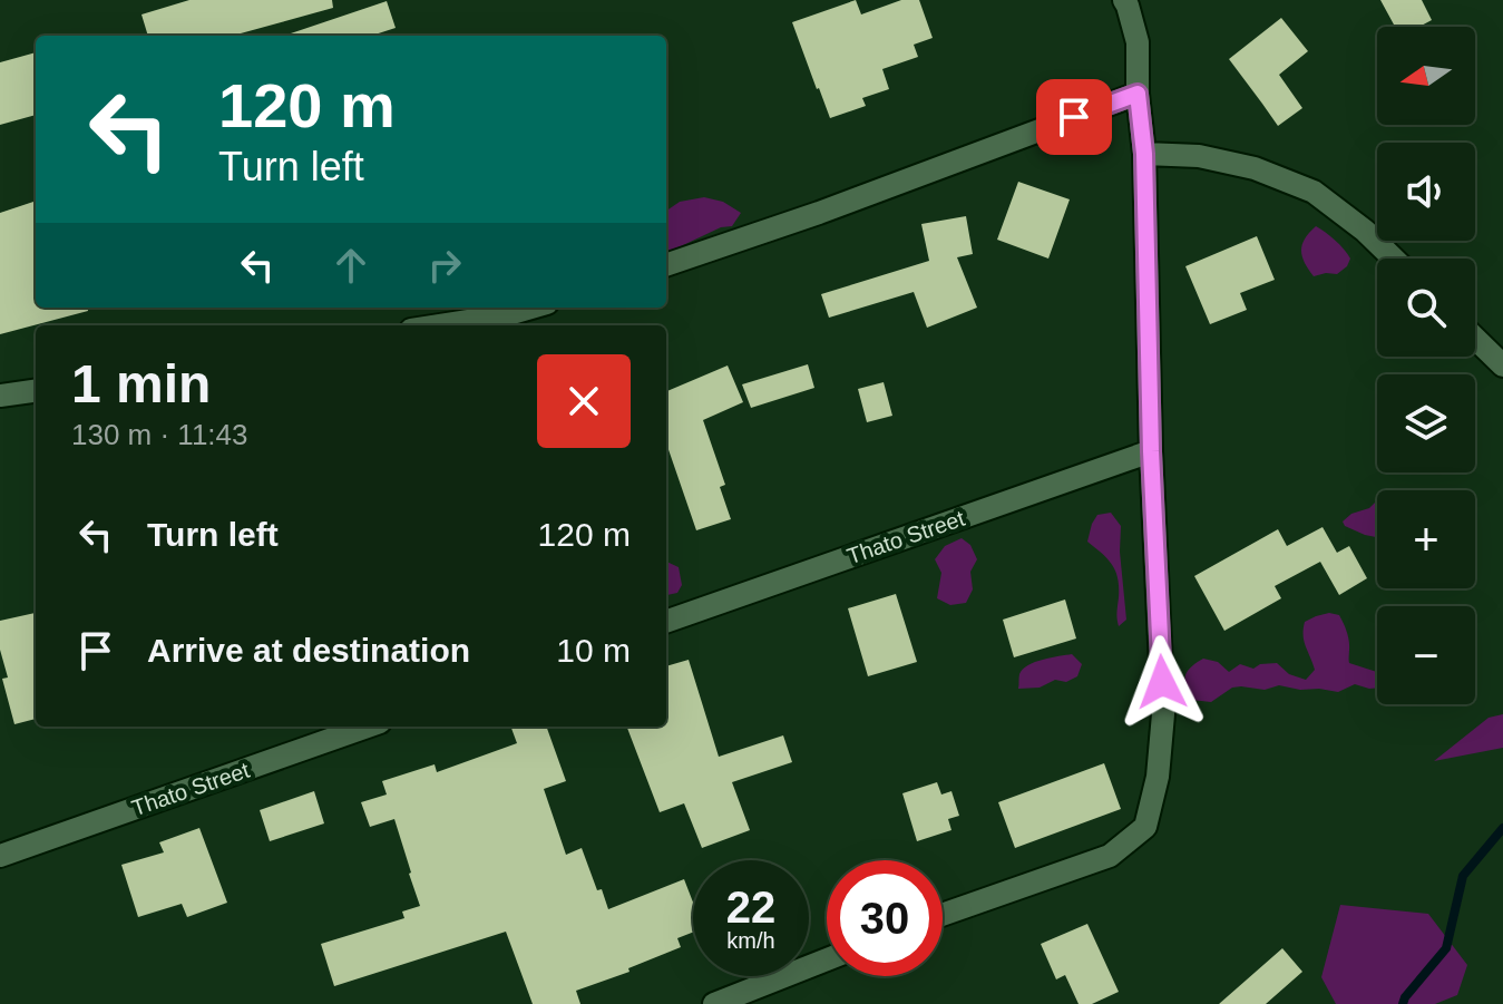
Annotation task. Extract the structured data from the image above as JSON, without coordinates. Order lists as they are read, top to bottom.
{
  "streets": {
    "street": ["Thato Street"]
  },
  "north": "left",
  "page": {
    "map_buttons": ["+", "−"],
    "turn": ["120 m", "Turn left"],
    "heading": ["1 min", "130 m · 11:43"],
    "list": [
      {
        "name": "Turn left",
        "value": "120 m"
      },
      {
        "name": "Arrive at destination",
        "value": "10 m"
      }
    ],
    "speed": "22 km/h",
    "limit": "30"
  }
}
